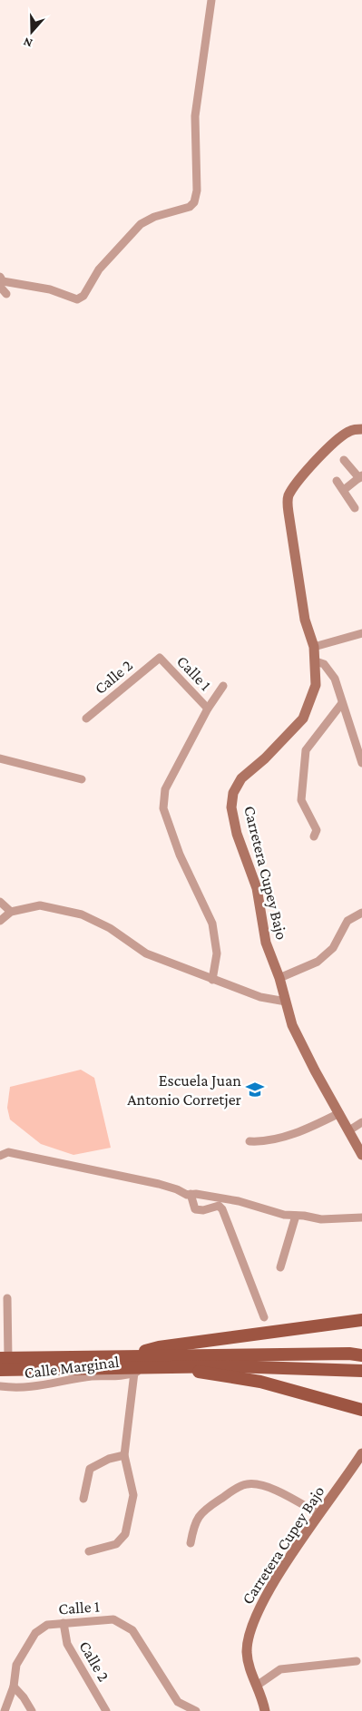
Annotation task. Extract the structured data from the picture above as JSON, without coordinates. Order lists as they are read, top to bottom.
{
  "streets": {
    "street": [
      "Calle 1",
      "Calle 2",
      "Carretera Cupey Bajo",
      "Calle Marginal"
    ]
  },
  "crossings": [
    ["Calle 1", "Calle 2"]
  ],
  "places": {
    "school or university": ["Escuela Juan Antonio Corretjer"]
  },
  "north": "bottom"
}
